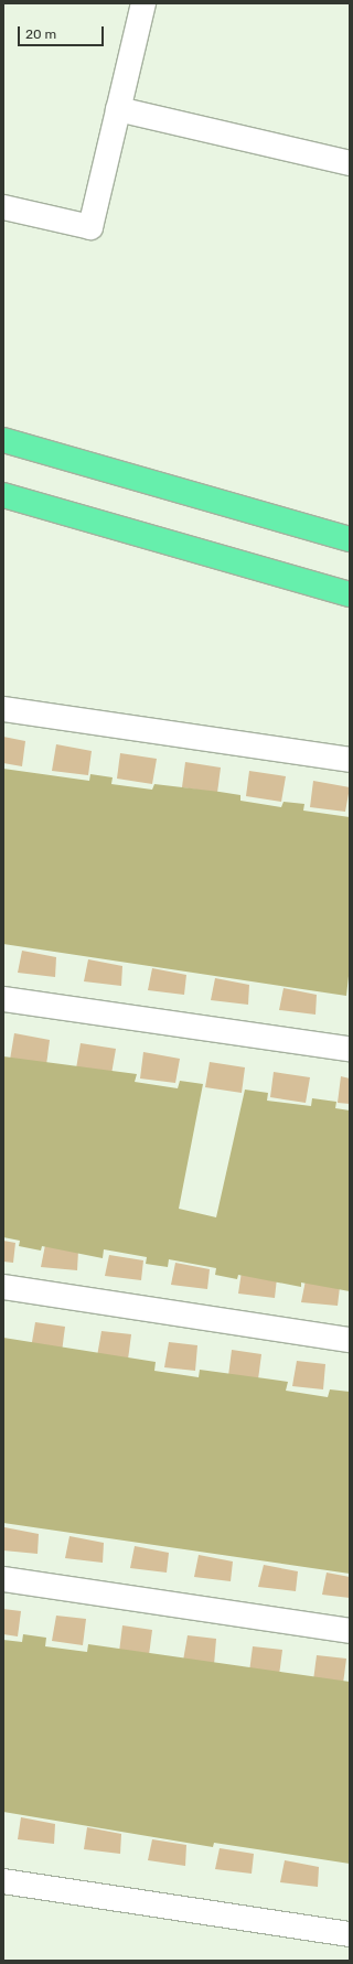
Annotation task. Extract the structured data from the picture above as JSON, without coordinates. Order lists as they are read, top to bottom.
{
  "scale_bar": "20 m"
}
